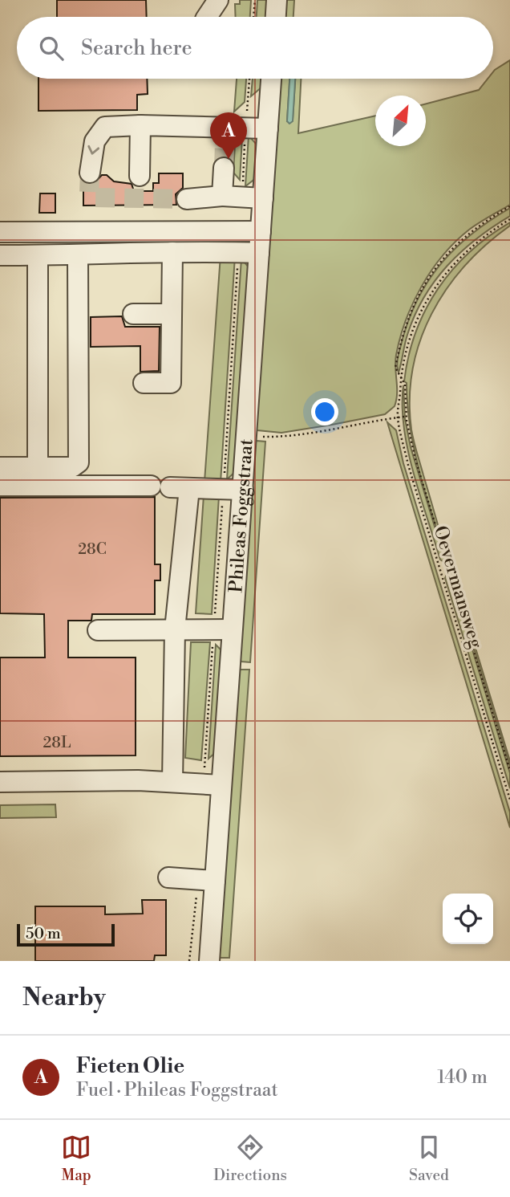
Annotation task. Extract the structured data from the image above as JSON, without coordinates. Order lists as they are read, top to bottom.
{
  "streets": {
    "street": ["Phileas Foggstraat"],
    "path": ["Oevermansweg"]
  },
  "house_numbers": ["28C", "28L"],
  "scale_bar": "50 m",
  "north": "top right",
  "page": {
    "search": "Search here",
    "pins": "A",
    "scale": "50 m",
    "heading": "Nearby",
    "list": [
      {
        "mark": "A",
        "name": "Fieten Olie",
        "note": "Fuel · Phileas Foggstraat",
        "value": "140 m"
      }
    ],
    "nav": ["Map", "Directions", "Saved"]
  }
}
